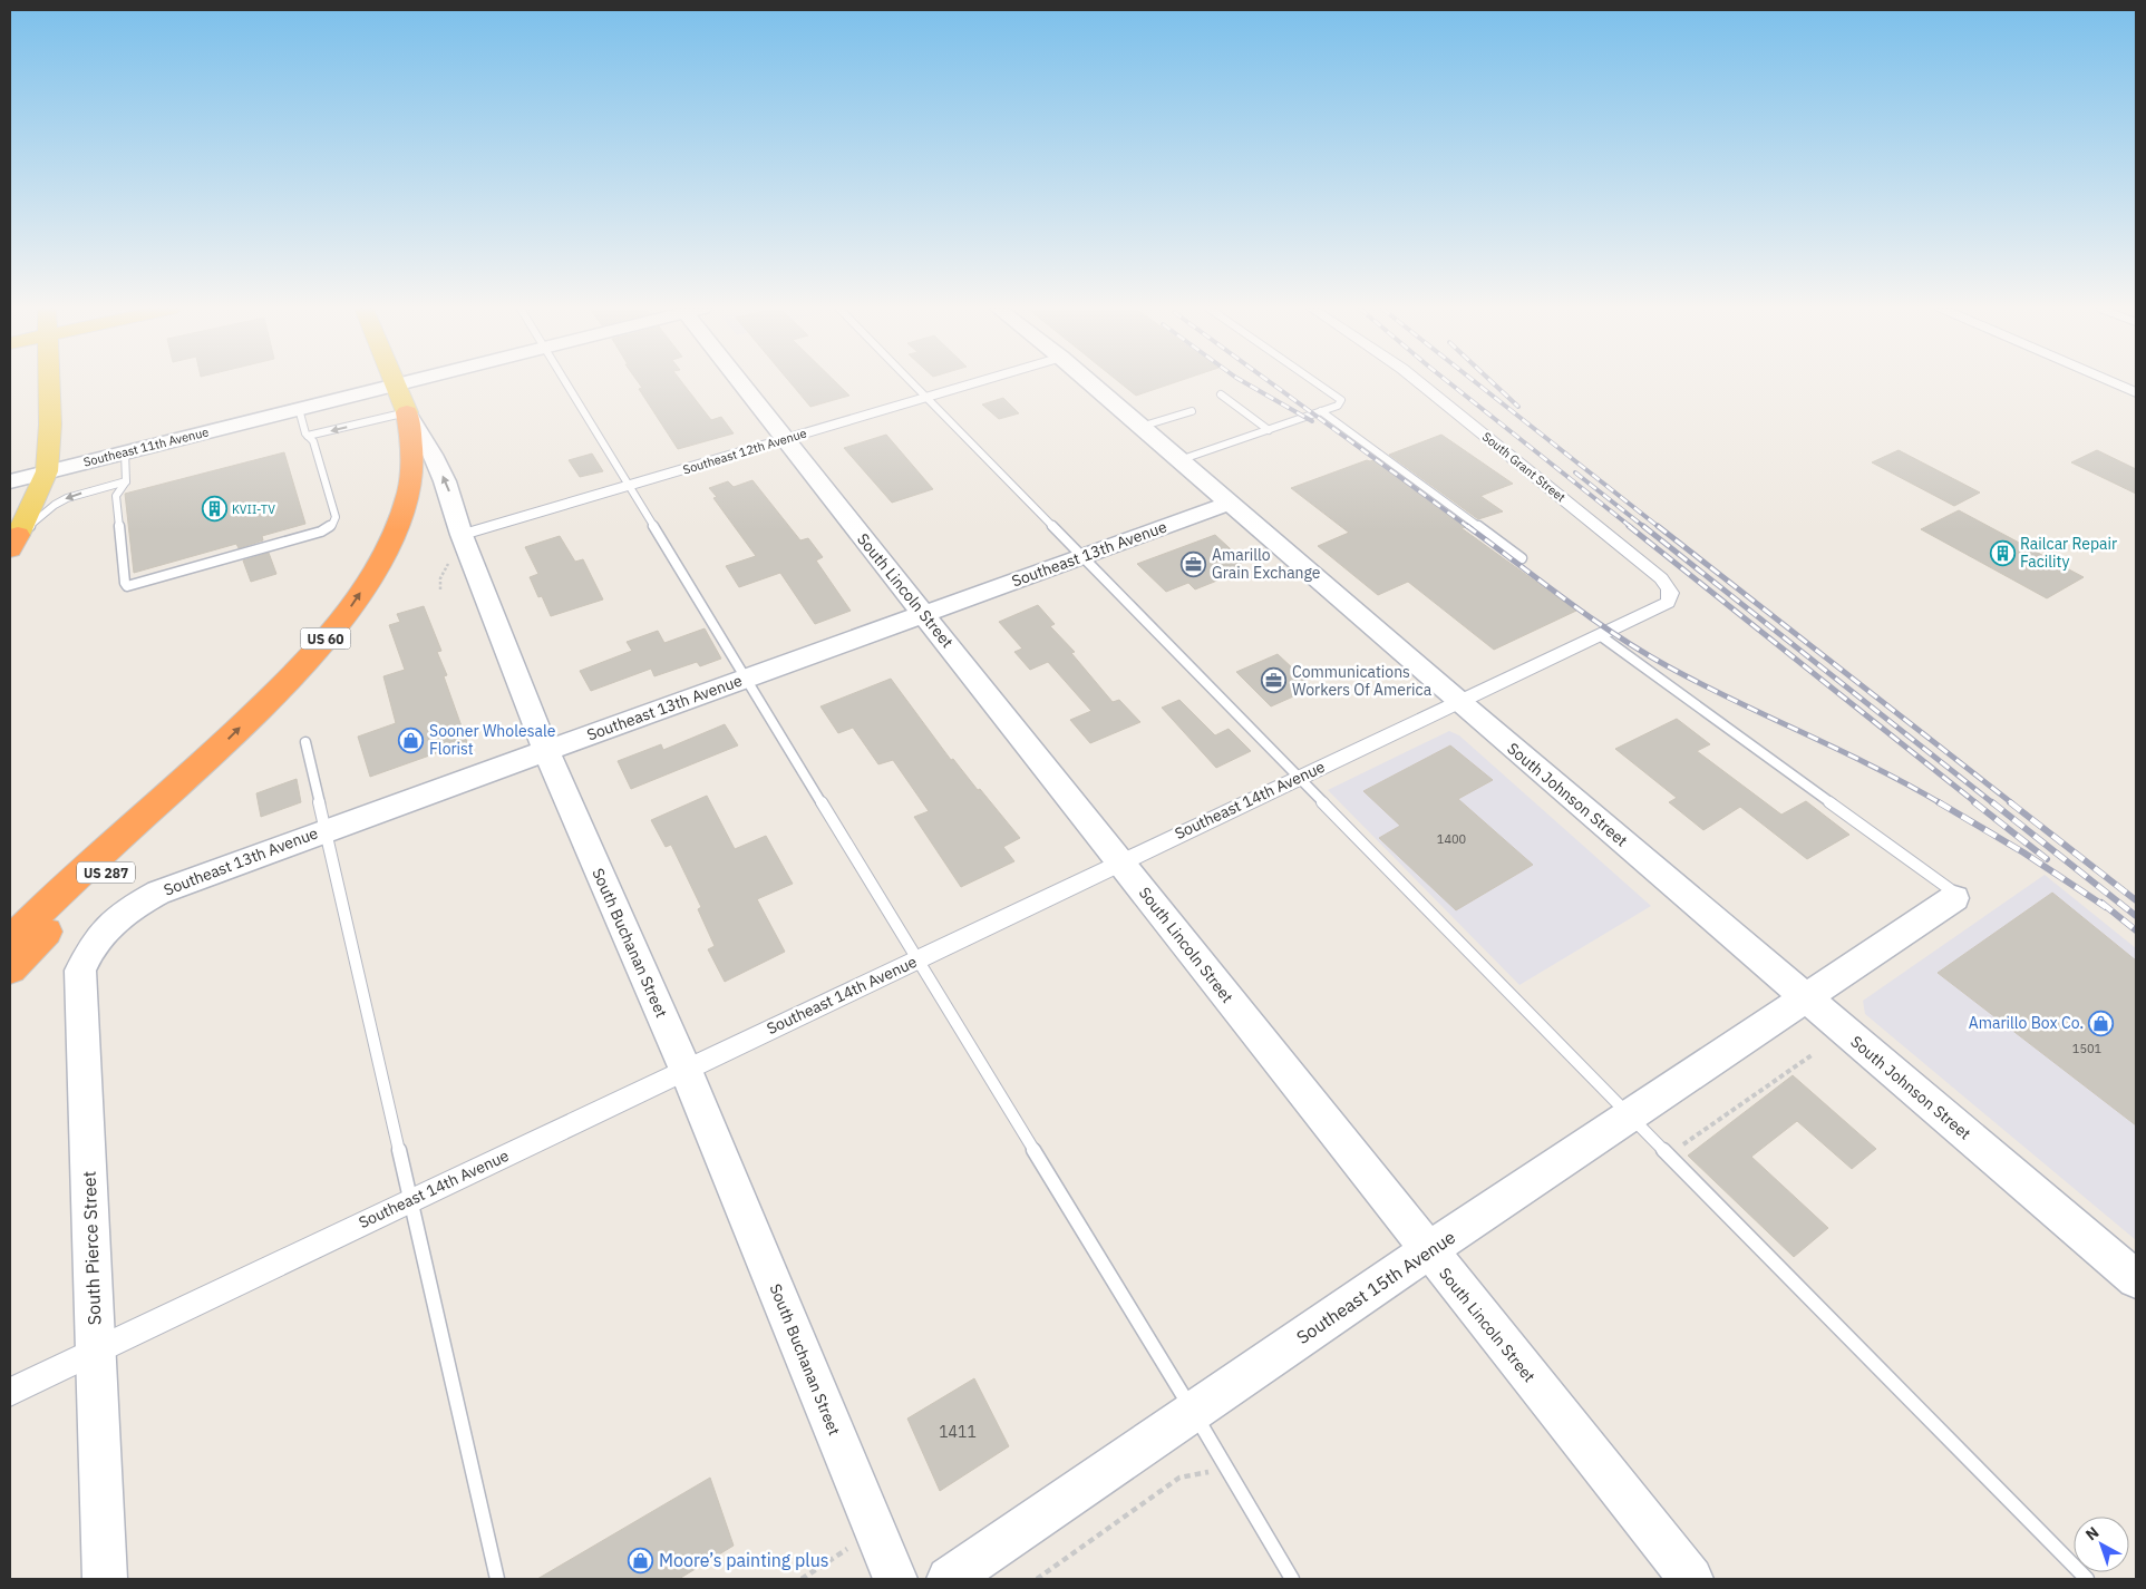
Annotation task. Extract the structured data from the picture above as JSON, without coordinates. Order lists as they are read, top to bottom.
{
  "streets": {
    "highway": ["US 60", "US 287"],
    "main road": [
      "Southeast 11th Avenue",
      "Southeast 13th Avenue",
      "South Lincoln Street",
      "South Johnson Street",
      "South Buchanan Street",
      "South Pierce Street",
      "Southeast 15th Avenue"
    ],
    "street": ["Southeast 12th Avenue", "South Grant Street", "Southeast 14th Avenue"]
  },
  "crossings": [
    ["Southeast 11th Avenue", "South Buchanan Street"],
    ["Southeast 12th Avenue", "South Lincoln Street"],
    ["Southeast 12th Avenue", "South Buchanan Street"],
    ["South Grant Street", "Southeast 14th Avenue"],
    ["Southeast 13th Avenue", "South Lincoln Street"],
    ["Southeast 13th Avenue", "South Johnson Street"],
    ["Southeast 13th Avenue", "South Buchanan Street"],
    ["Southeast 13th Avenue", "South Pierce Street"],
    ["South Lincoln Street", "Southeast 14th Avenue"],
    ["South Lincoln Street", "Southeast 15th Avenue"],
    ["US 60", "US 287"],
    ["US 60", "South Buchanan Street"],
    ["South Johnson Street", "Southeast 14th Avenue"],
    ["South Johnson Street", "Southeast 15th Avenue"],
    ["Southeast 14th Avenue", "South Buchanan Street"],
    ["Southeast 14th Avenue", "South Pierce Street"]
  ],
  "places": {
    "building": ["KVII-TV", "Railcar Repair Facility"],
    "office": ["Amarillo Grain Exchange", "Communications Workers Of America"],
    "shop": ["Sooner Wholesale Florist", "Amarillo Box Co.", "Moore’s painting plus"]
  },
  "house_numbers": ["1400", "1501", "1411"],
  "north": "top left"
}
